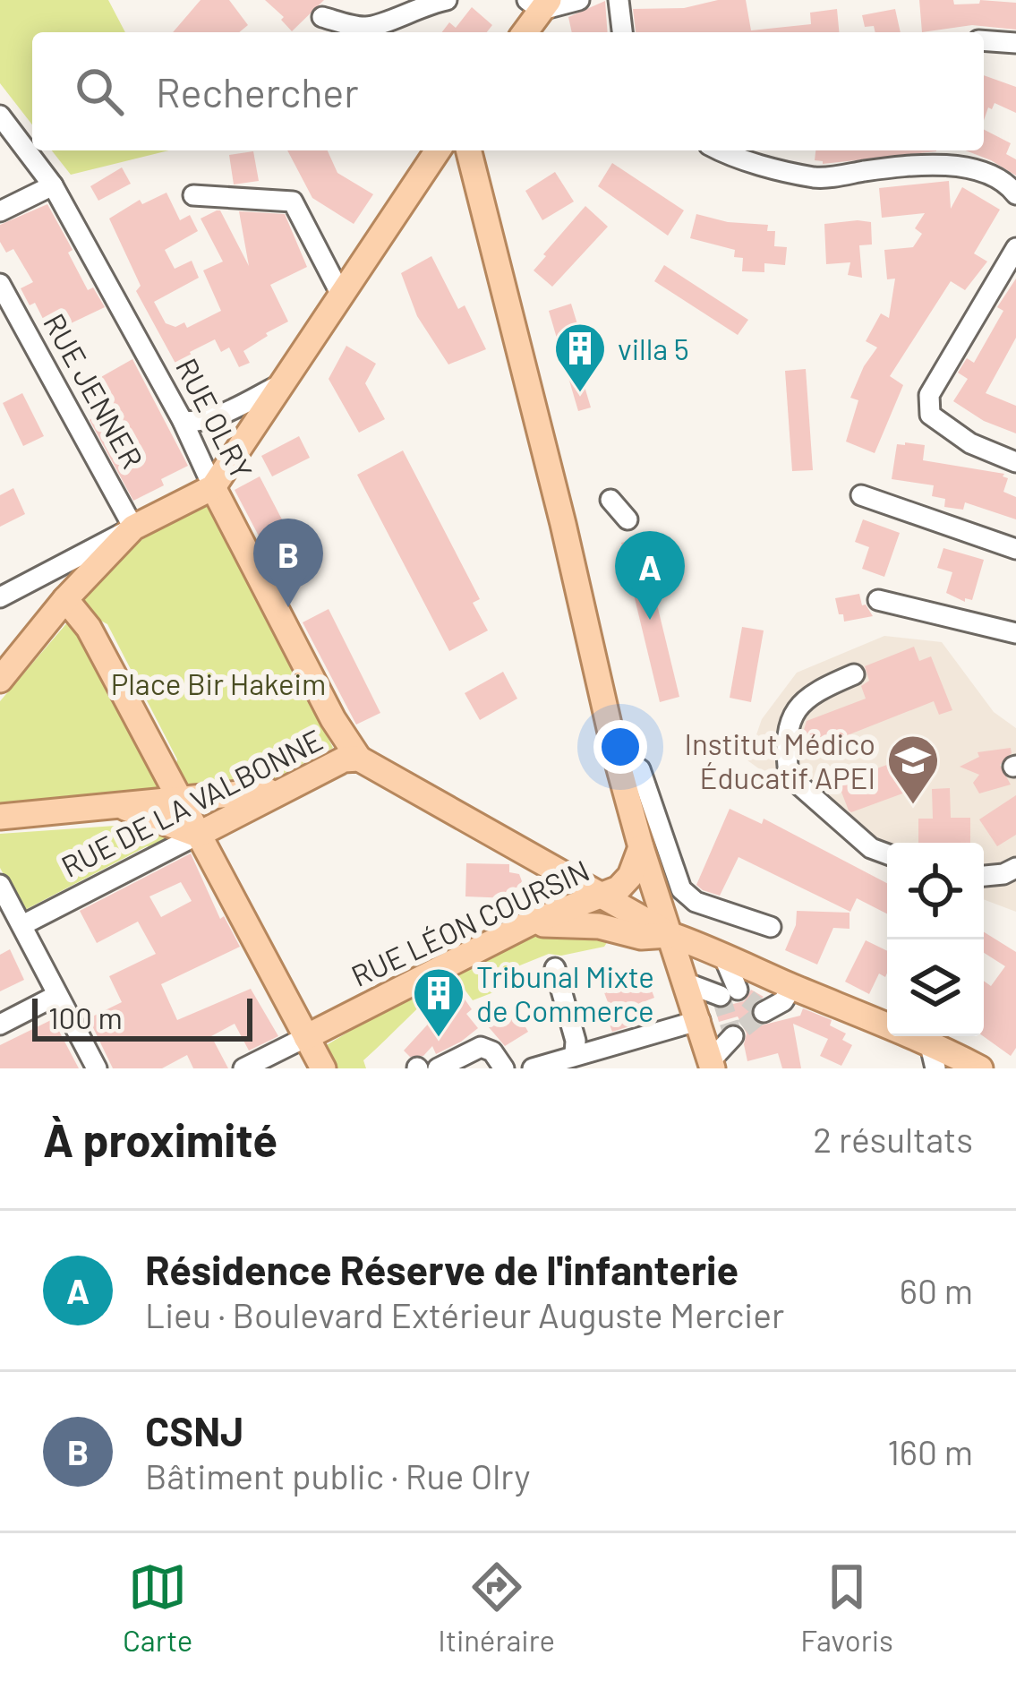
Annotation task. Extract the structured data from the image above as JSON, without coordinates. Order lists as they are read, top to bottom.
{
  "streets": {
    "main road": ["RUE OLRY", "RUE DE LA VALBONNE", "RUE LÉON COURSIN"],
    "street": ["RUE JENNER"]
  },
  "crossings": [
    ["RUE OLRY", "RUE DE LA VALBONNE"],
    ["RUE DE LA VALBONNE", "RUE LÉON COURSIN"]
  ],
  "parks": ["Place Bir Hakeim"],
  "places": {
    "building": ["villa 5", "Tribunal Mixte de Commerce"],
    "school or university": ["Institut Médico Éducatif APEI"]
  },
  "scale_bar": "100 m",
  "page": {
    "search": "Rechercher",
    "pins": ["B", "A"],
    "scale": "100 m",
    "heading": ["À proximité", "2 résultats"],
    "list": [
      {
        "mark": "A",
        "name": "Résidence Réserve de l'infanterie",
        "note": "Lieu · Boulevard Extérieur Auguste Mercier",
        "value": "60 m"
      },
      {
        "mark": "B",
        "name": "CSNJ",
        "note": "Bâtiment public · Rue Olry",
        "value": "160 m"
      }
    ],
    "nav": ["Carte", "Itinéraire", "Favoris"]
  }
}
